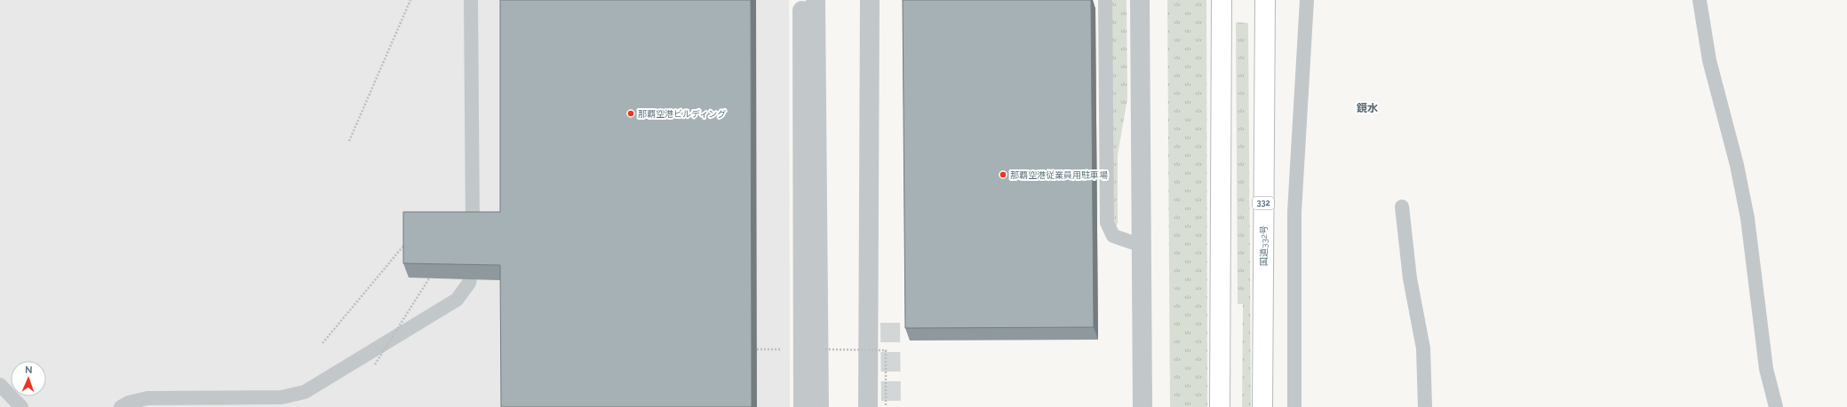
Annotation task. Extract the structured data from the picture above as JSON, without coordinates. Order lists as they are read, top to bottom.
{
  "streets": {
    "highway": ["332", "国道332号"]
  },
  "districts": ["鏡水"],
  "places": ["那覇空港ビルディング", "那覇空港従業員用駐車場"],
  "north": "top"
}
